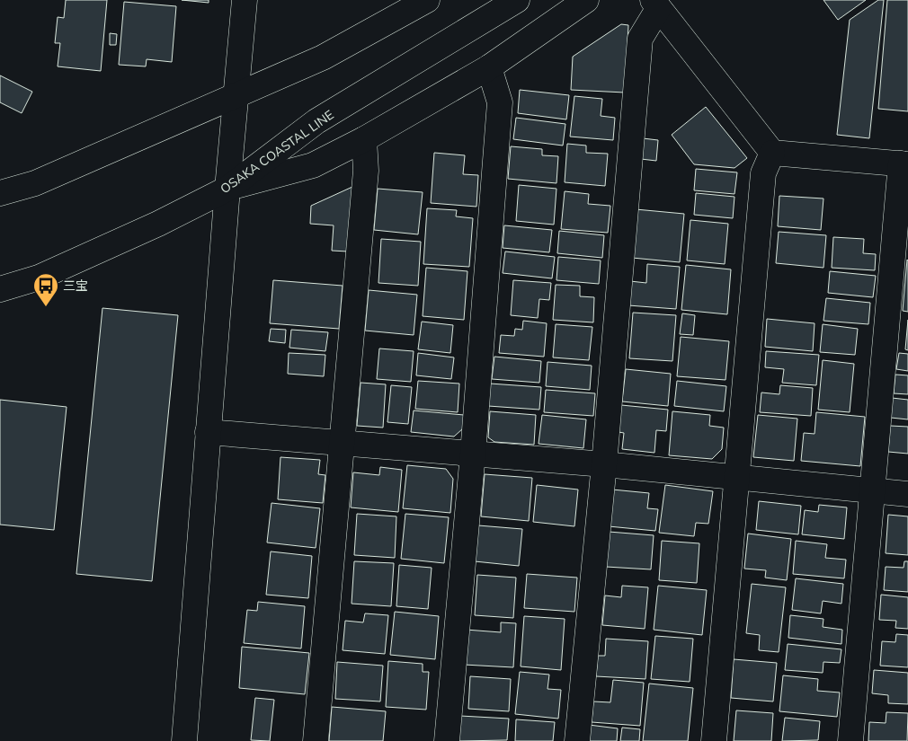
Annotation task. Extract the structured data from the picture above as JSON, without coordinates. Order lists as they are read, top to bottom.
{
  "streets": {
    "street": ["OSAKA COASTAL LINE"]
  },
  "places": {
    "bus stop": ["三宝"]
  }
}
